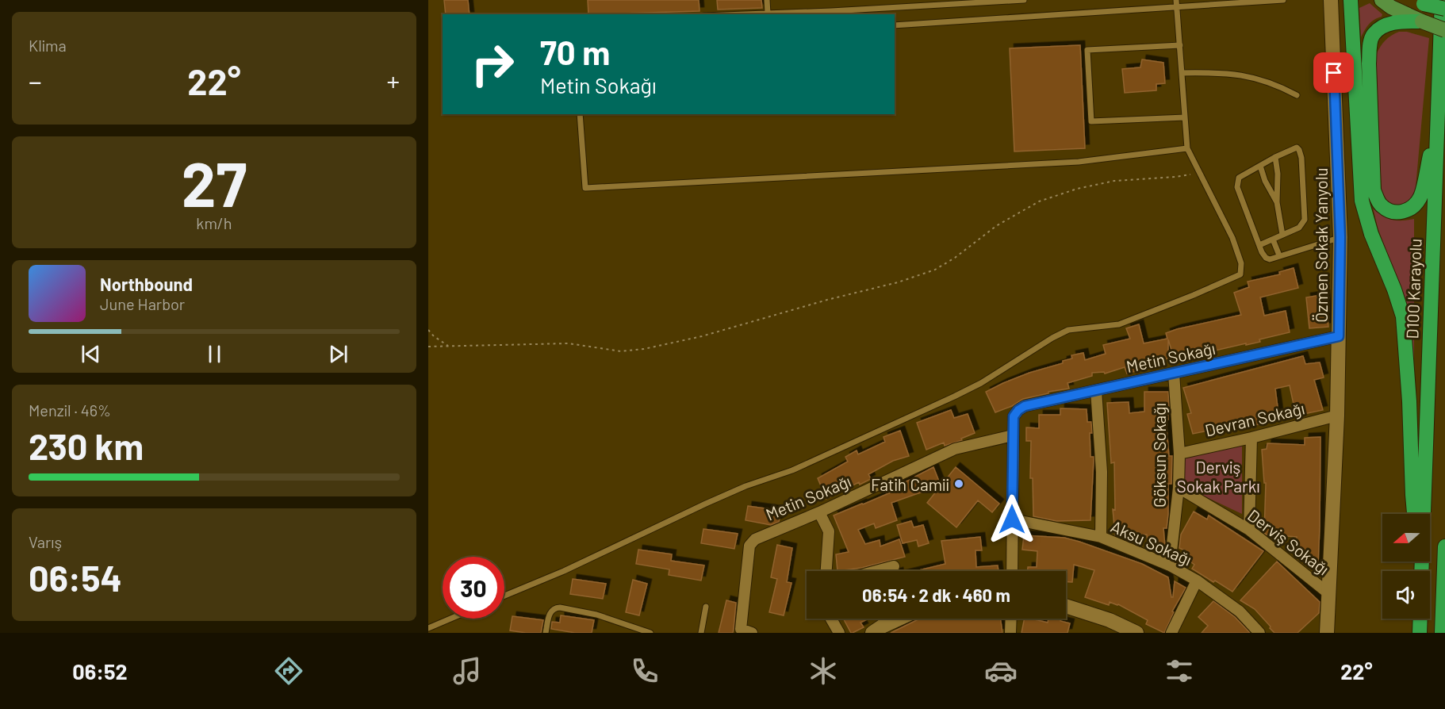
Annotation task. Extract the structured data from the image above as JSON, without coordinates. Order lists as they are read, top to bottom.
{
  "streets": {
    "highway": ["D100 Karayolu"],
    "main road": ["Özmen Sokak Yanyolu"],
    "street": [
      "Metin Sokağı",
      "Devran Sokağı",
      "Göksun Sokağı",
      "Derviş Sokağı",
      "Aksu Sokağı"
    ]
  },
  "crossings": [
    ["Özmen Sokak Yanyolu", "Metin Sokağı"],
    ["Özmen Sokak Yanyolu", "Devran Sokağı"],
    ["Özmen Sokak Yanyolu", "Derviş Sokağı"],
    ["Metin Sokağı", "Göksun Sokağı"],
    ["Devran Sokağı", "Göksun Sokağı"],
    ["Göksun Sokağı", "Derviş Sokağı"],
    ["Göksun Sokağı", "Aksu Sokağı"]
  ],
  "parks": ["Derviş Sokak Parkı"],
  "places": ["Fatih Camii"],
  "north": "left",
  "page": {
    "tile": [
      "Klima",
      ["27", "km/h"],
      ["Menzil · 46%", "230 km"],
      ["Varış", "06:54"]
    ],
    "turn": ["70 m", "Metin Sokağı"],
    "heat": ["−", "22°", "+"],
    "song": ["Northbound", "June Harbor"],
    "limit": "30",
    "trip": "06:54 · 2 dk · 460 m",
    "tabs": ["06:52", "22°"]
  }
}
